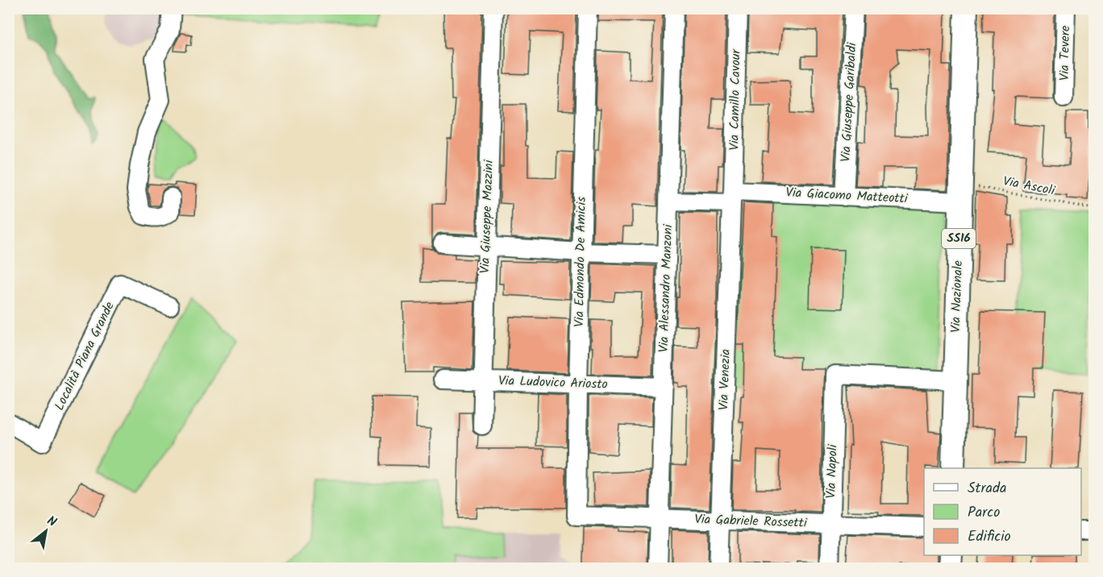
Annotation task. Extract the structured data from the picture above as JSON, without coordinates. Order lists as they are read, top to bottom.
{
  "streets": {
    "main road": ["SS16", "Via Nazionale"],
    "street": [
      "Via Tevere",
      "Via Camillo Cavour",
      "Via Giuseppe Garibaldi",
      "Via Giacomo Matteotti",
      "Via Giuseppe Mazzini",
      "Via Edmondo De Amicis",
      "Via Alessandro Manzoni",
      "Località Piana Grande",
      "Via Venezia",
      "Via Ludovico Ariosto",
      "Via Napoli",
      "Via Gabriele Rossetti"
    ],
    "path": ["Via Ascoli"]
  },
  "crossings": [
    ["Via Camillo Cavour", "Via Giacomo Matteotti"],
    ["Via Camillo Cavour", "Via Venezia"],
    ["Via Giuseppe Garibaldi", "Via Giacomo Matteotti"],
    ["Via Ascoli", "Via Giacomo Matteotti"],
    ["Via Ascoli", "Via Nazionale"],
    ["Via Giacomo Matteotti", "Via Alessandro Manzoni"],
    ["Via Giacomo Matteotti", "Via Nazionale"],
    ["Via Giacomo Matteotti", "Via Venezia"],
    ["Via Giuseppe Mazzini", "Via Ludovico Ariosto"],
    ["Via Edmondo De Amicis", "Via Ludovico Ariosto"],
    ["Via Edmondo De Amicis", "Via Gabriele Rossetti"],
    ["Via Alessandro Manzoni", "Via Ludovico Ariosto"],
    ["Via Alessandro Manzoni", "Via Gabriele Rossetti"],
    ["Via Nazionale", "Via Napoli"],
    ["Via Venezia", "Via Gabriele Rossetti"],
    ["Via Napoli", "Via Gabriele Rossetti"]
  ],
  "legend": ["Strada", "Parco", "Edificio"],
  "north": "top right"
}
